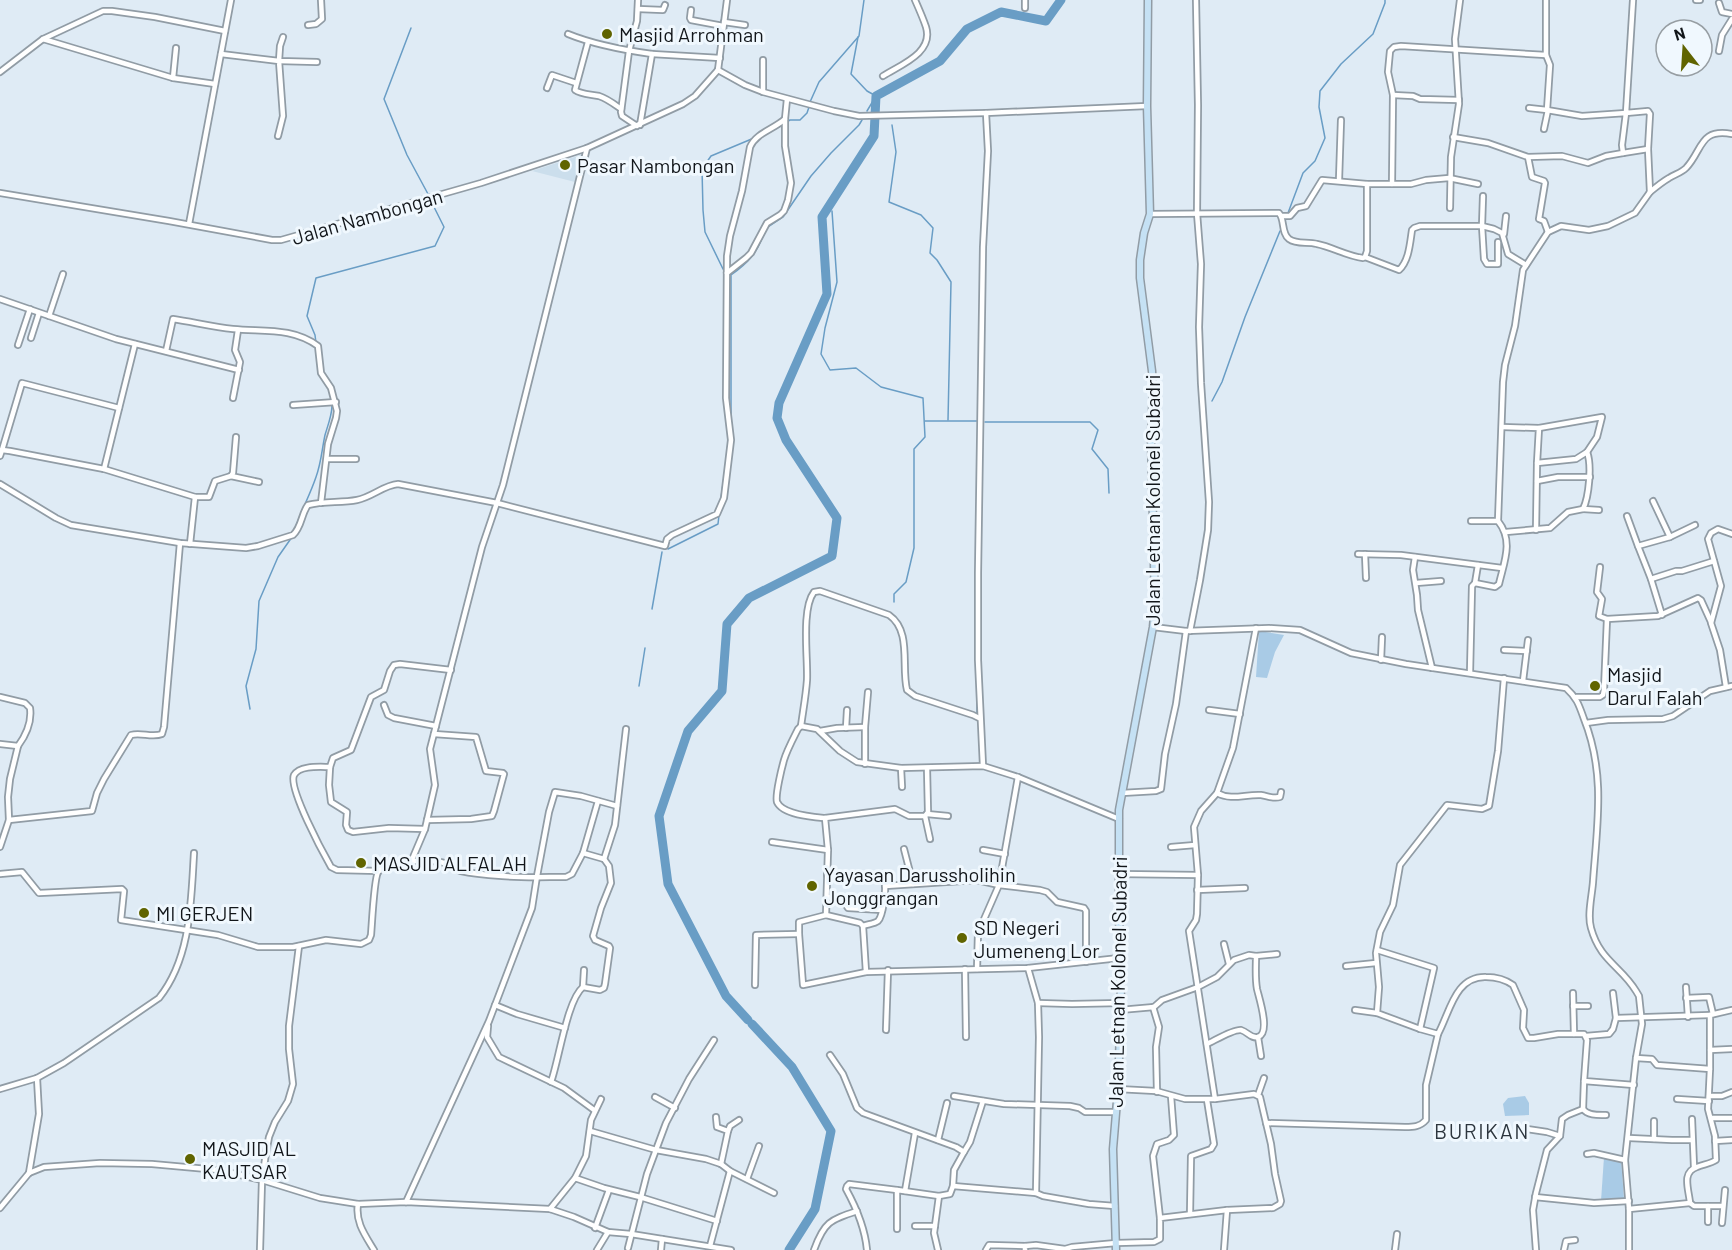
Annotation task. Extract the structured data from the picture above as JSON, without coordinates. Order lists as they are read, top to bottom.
{
  "streets": {
    "main road": ["Jalan Letnan Kolonel Subadri"],
    "street": ["Jalan Nambongan"]
  },
  "districts": ["BURIKAN"],
  "places": [
    "Masjid Arrohman",
    "Pasar Nambongan",
    "Masjid Darul Falah",
    "MASJID ALFALAH",
    "Yayasan Darussholihin Jonggrangan",
    "MI GERJEN",
    "SD Negeri Jumeneng Lor",
    "MASJID AL KAUTSAR"
  ],
  "north": "top"
}
